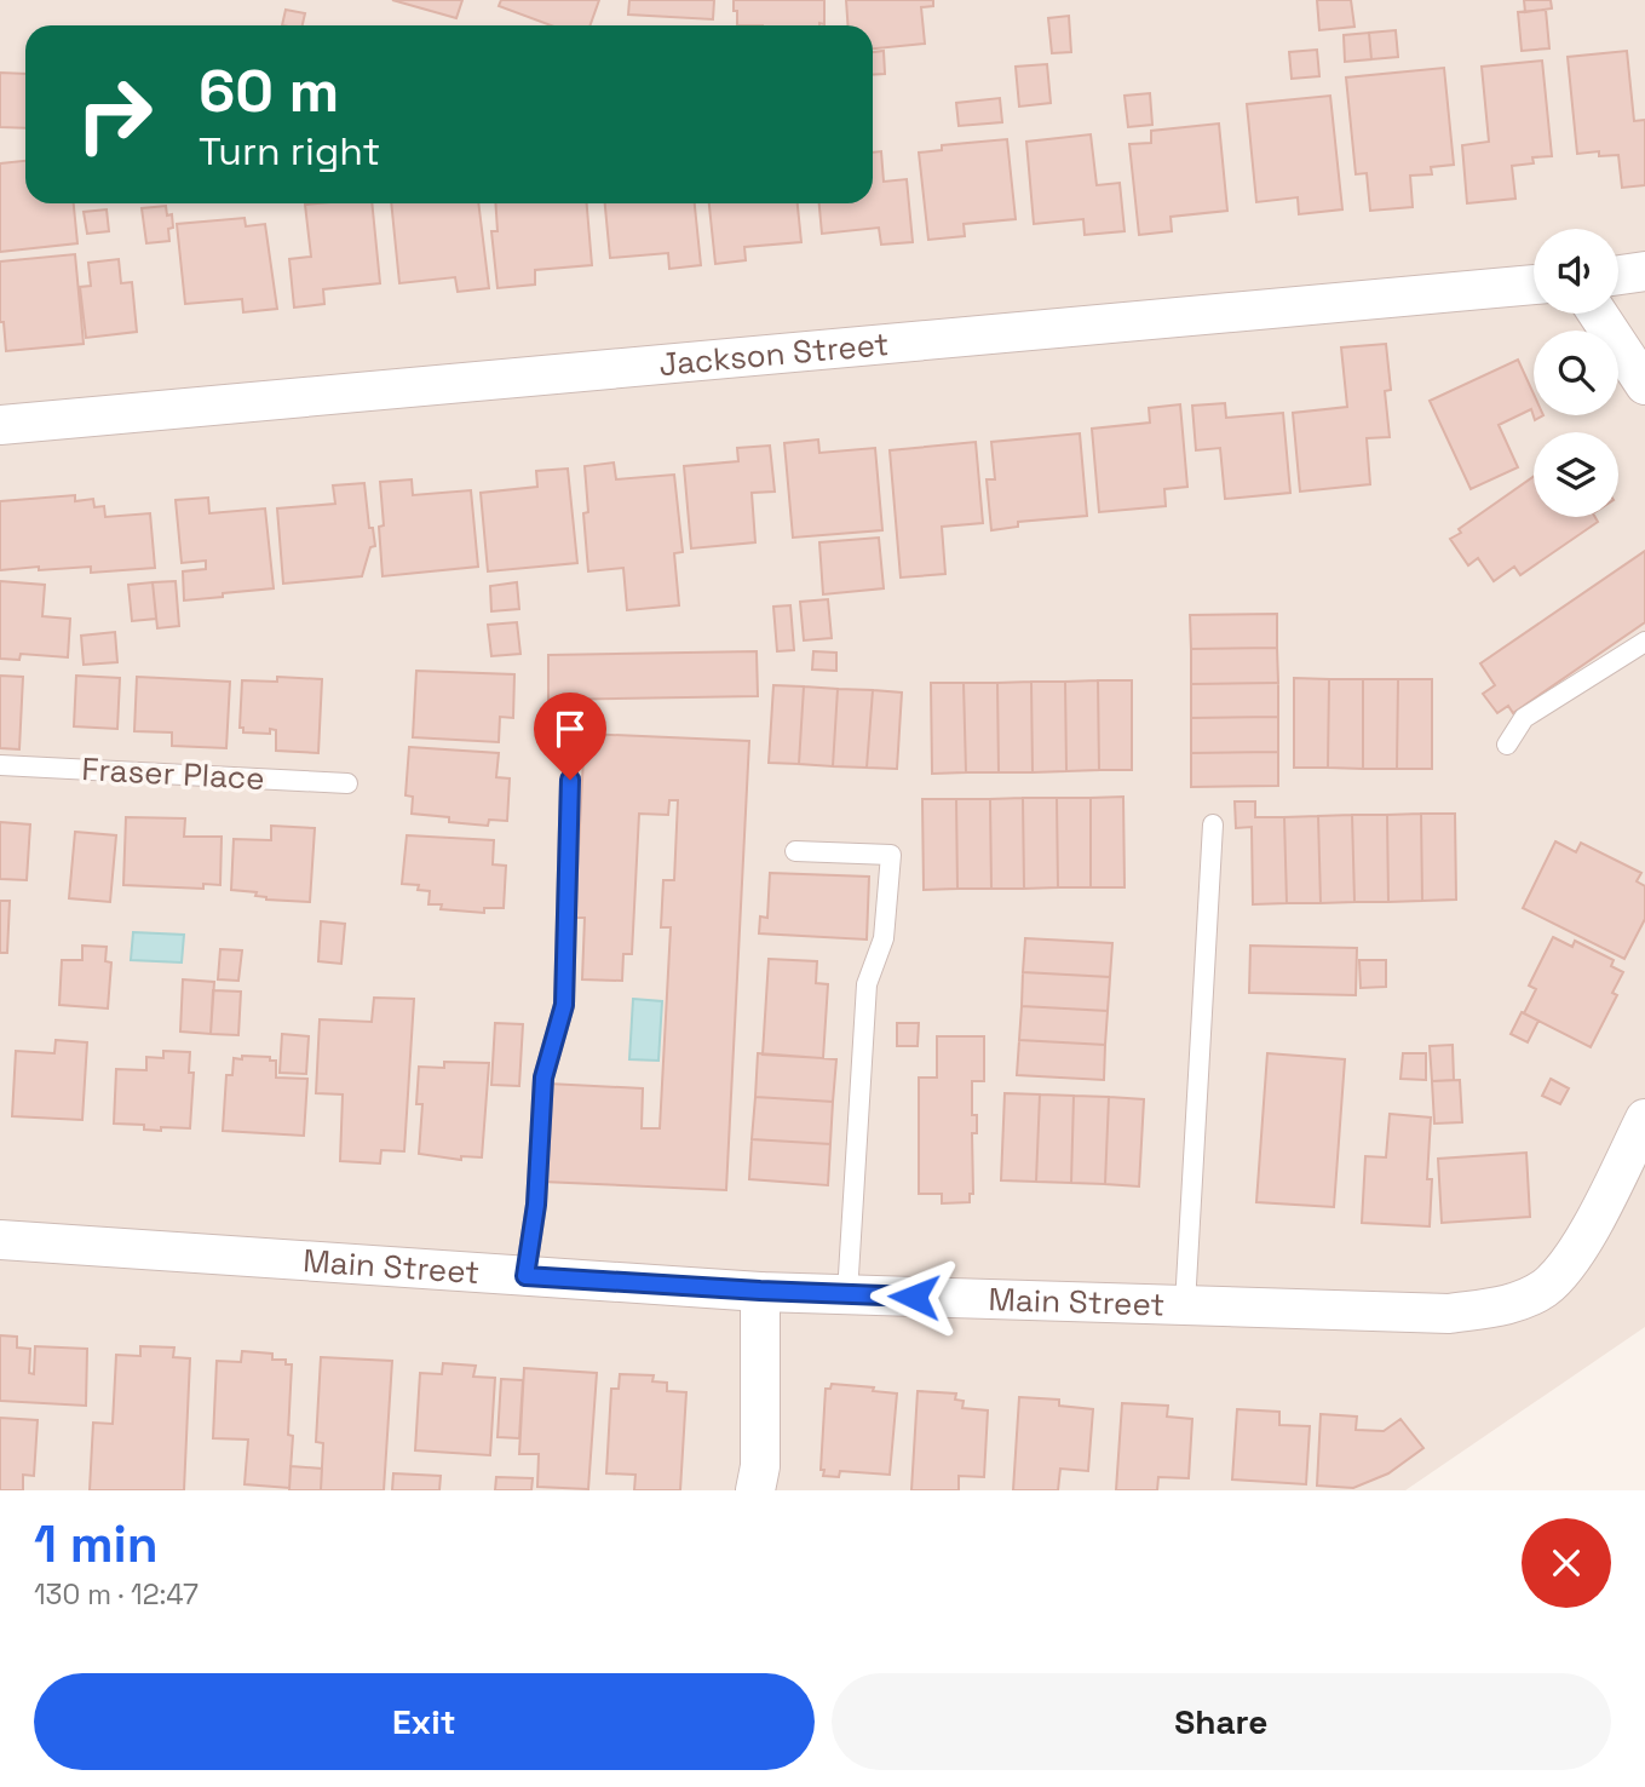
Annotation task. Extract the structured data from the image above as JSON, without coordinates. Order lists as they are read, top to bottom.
{
  "streets": {
    "street": ["Jackson Street", "Main Street"],
    "lane": ["Fraser Place"]
  },
  "page": {
    "turn": ["60 m", "Turn right"],
    "heading": ["1 min", "130 m · 12:47"],
    "buttons": ["Exit", "Share"]
  }
}
